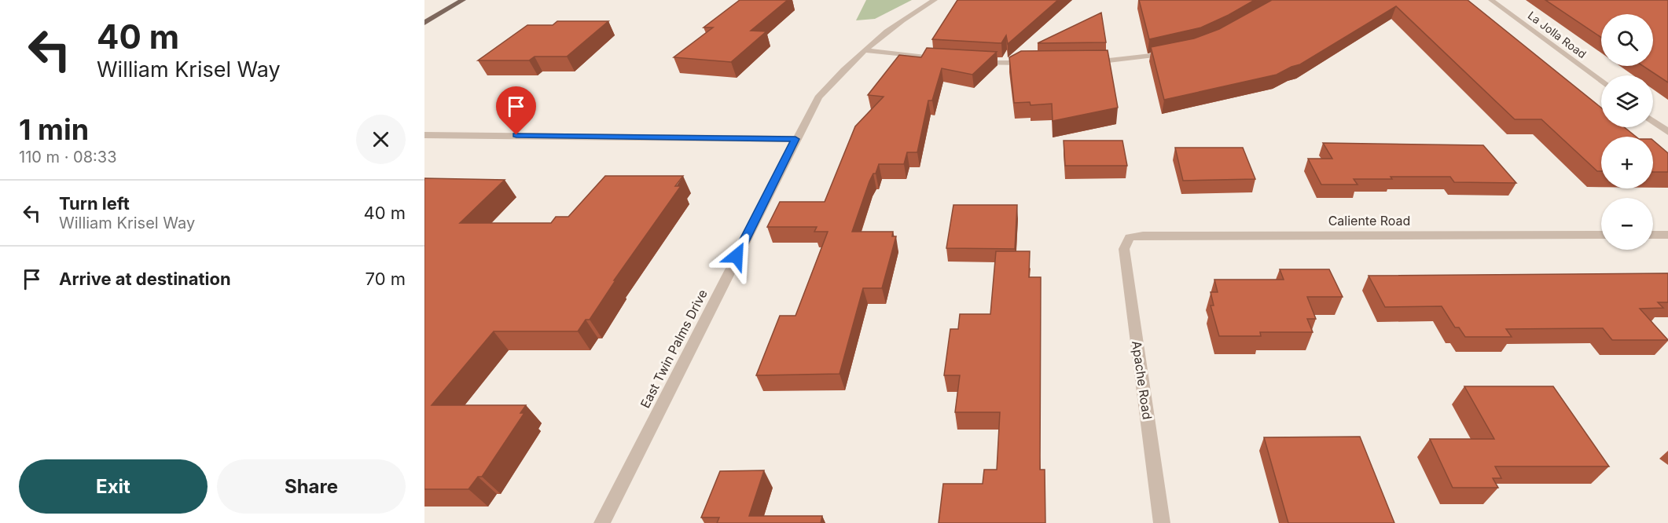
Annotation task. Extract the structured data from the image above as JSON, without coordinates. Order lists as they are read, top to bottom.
{
  "streets": {
    "street": [
      "La Jolla Road",
      "Caliente Road",
      "East Twin Palms Drive",
      "Apache Road"
    ]
  },
  "crossings": [
    ["Caliente Road", "Apache Road"]
  ],
  "page": {
    "turn": ["40 m", "William Krisel Way"],
    "map_buttons": ["+", "−"],
    "heading": ["1 min", "110 m · 08:33"],
    "list": [
      {
        "name": "Turn left",
        "note": "William Krisel Way",
        "value": "40 m"
      },
      {
        "name": "Arrive at destination",
        "value": "70 m"
      }
    ],
    "buttons": ["Exit", "Share"]
  }
}
